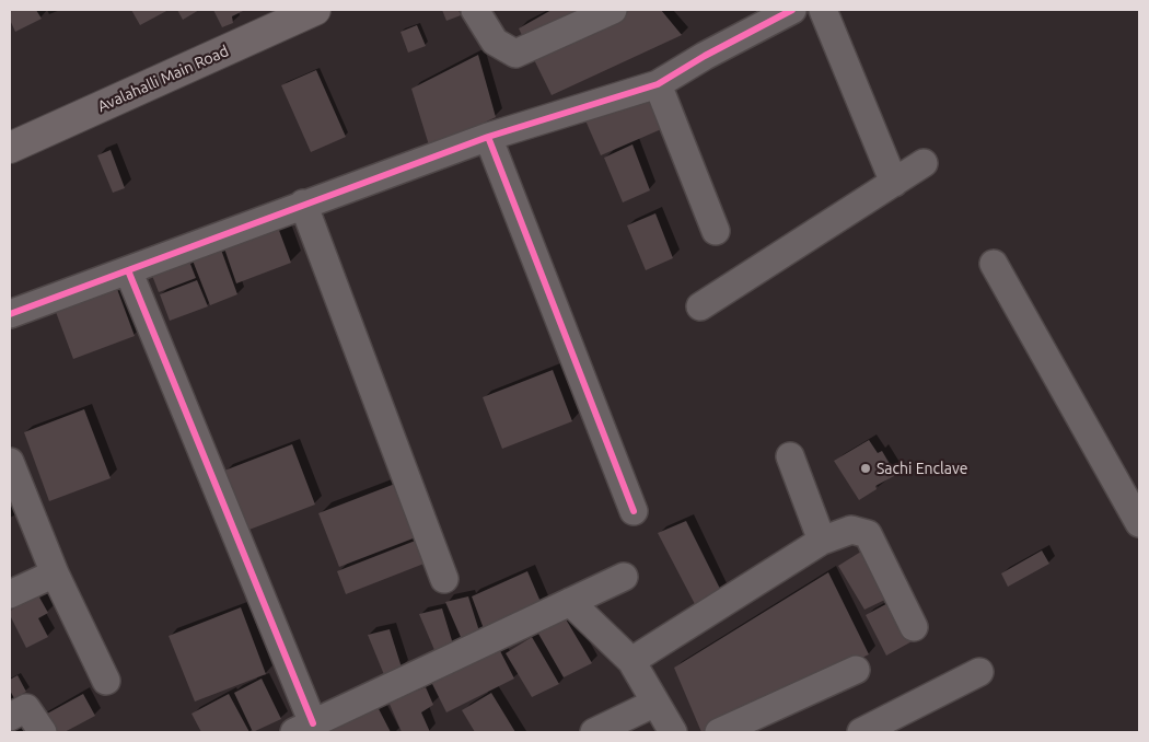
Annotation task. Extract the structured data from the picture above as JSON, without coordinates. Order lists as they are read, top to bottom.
{
  "streets": {
    "main road": ["Avalahalli Main Road"]
  },
  "places": ["Sachi Enclave"]
}
